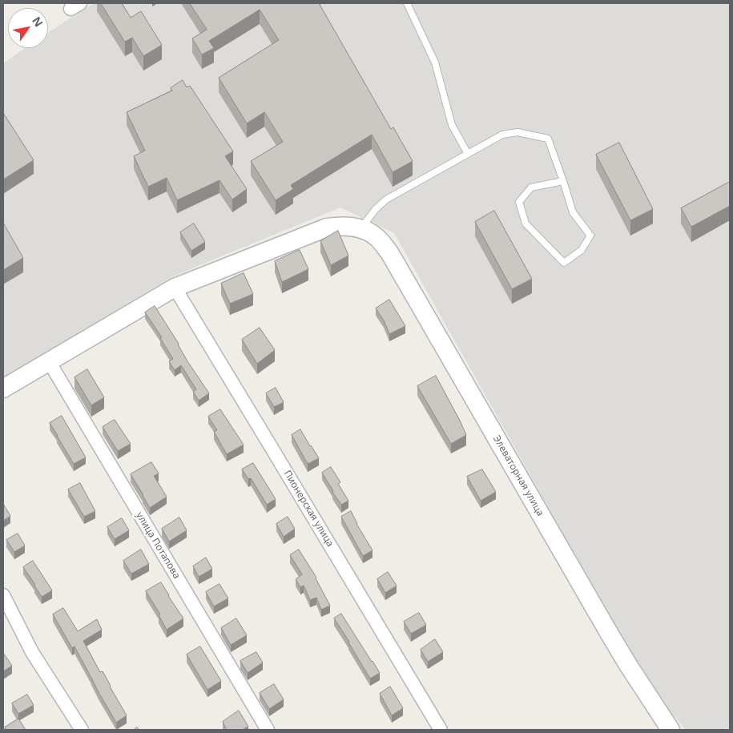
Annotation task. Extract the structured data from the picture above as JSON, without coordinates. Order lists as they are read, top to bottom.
{
  "streets": {
    "main road": ["Элеваторная улица"],
    "street": ["Пионерская улица", "улица Потапова"]
  },
  "north": "top right"
}
